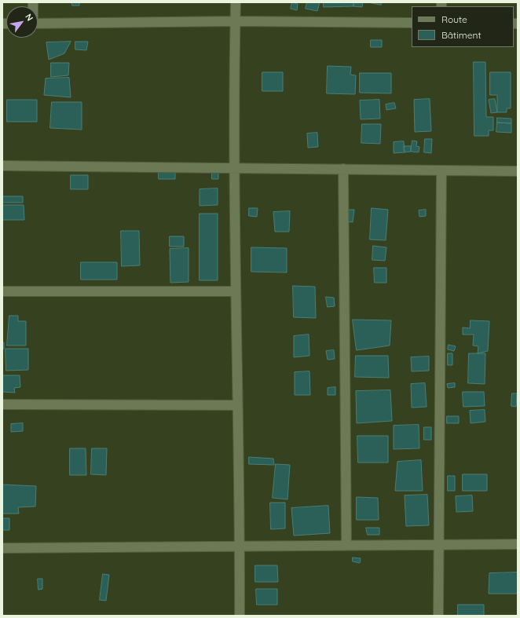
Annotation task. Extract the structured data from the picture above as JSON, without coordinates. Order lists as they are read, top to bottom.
{
  "legend": ["Route", "Bâtiment"],
  "north": "top right"
}
